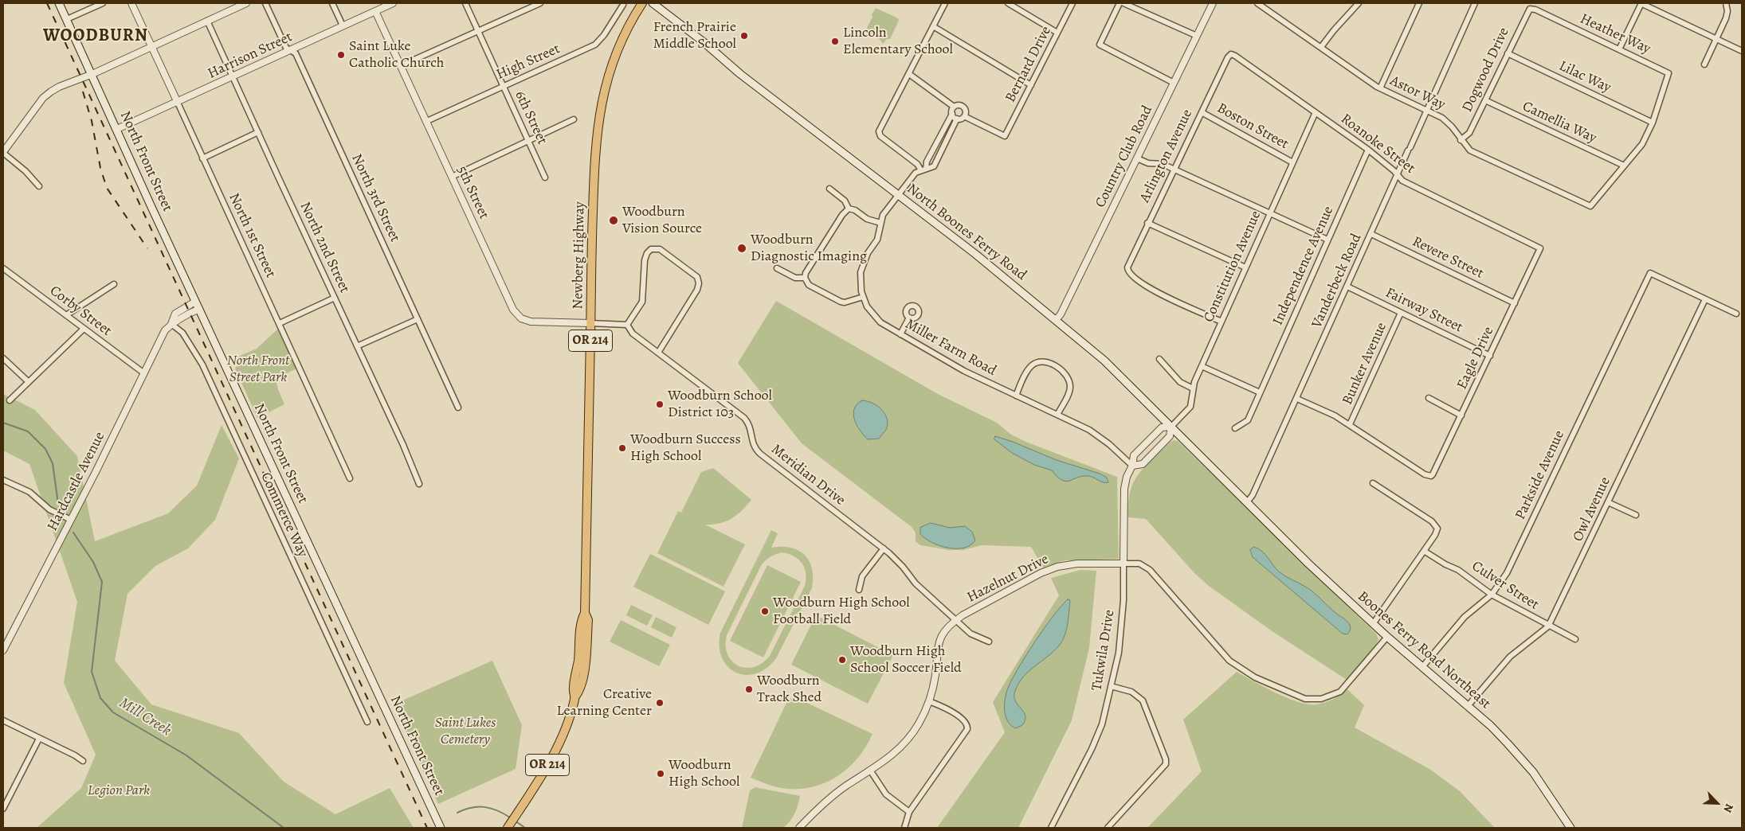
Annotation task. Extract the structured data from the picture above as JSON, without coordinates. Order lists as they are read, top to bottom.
{
  "streets": {
    "main road": [
      "North Front Street",
      "North Boones Ferry Road",
      "Newberg Highway",
      "OR 214",
      "Boones Ferry Road Northeast"
    ],
    "street": [
      "Heather Way",
      "Harrison Street",
      "High Street",
      "Bernard Drive",
      "Dogwood Drive",
      "Lilac Way",
      "Astor Way",
      "6th Street",
      "Camellia Way",
      "Boston Street",
      "Roanoke Street",
      "Arlington Avenue",
      "Country Club Road",
      "5th Street",
      "North 3rd Street",
      "North 1st Street",
      "North 2nd Street",
      "Revere Street",
      "Independence Avenue",
      "Constitution Avenue",
      "Vanderbeck Road",
      "Fairway Street",
      "Corby Street",
      "Miller Farm Road",
      "Eagle Drive",
      "Bunker Avenue",
      "Meridian Drive",
      "Parkside Avenue",
      "Hardcastle Avenue",
      "Owl Avenue",
      "Commerce Way",
      "Hazelnut Drive",
      "Culver Street",
      "Tukwila Drive"
    ]
  },
  "crossings": [
    ["Heather Way", "Dogwood Drive"],
    ["Heather Way", "Lilac Way"],
    ["Harrison Street", "North Front Street"],
    ["Harrison Street", "5th Street"],
    ["Harrison Street", "North 3rd Street"],
    ["Harrison Street", "North 1st Street"],
    ["Harrison Street", "North 2nd Street"],
    ["High Street", "6th Street"],
    ["High Street", "5th Street"],
    ["Bernard Drive", "Miller Farm Road"],
    ["Dogwood Drive", "Lilac Way"],
    ["Dogwood Drive", "Astor Way"],
    ["Dogwood Drive", "Camellia Way"],
    ["Astor Way", "Camellia Way"],
    ["Astor Way", "Vanderbeck Road"],
    ["Boston Street", "Arlington Avenue"],
    ["Boston Street", "Constitution Avenue"],
    ["Roanoke Street", "Arlington Avenue"],
    ["Roanoke Street", "Independence Avenue"],
    ["Roanoke Street", "Constitution Avenue"],
    ["Roanoke Street", "Vanderbeck Road"],
    ["Roanoke Street", "Eagle Drive"],
    ["Arlington Avenue", "Constitution Avenue"],
    ["Country Club Road", "North Boones Ferry Road"],
    ["North Front Street", "Hardcastle Avenue"],
    ["5th Street", "Newberg Highway"],
    ["North Boones Ferry Road", "Constitution Avenue"],
    ["North Boones Ferry Road", "Vanderbeck Road"],
    ["North Boones Ferry Road", "Miller Farm Road"],
    ["North Boones Ferry Road", "Tukwila Drive"],
    ["North Boones Ferry Road", "Boones Ferry Road Northeast"],
    ["Revere Street", "Vanderbeck Road"],
    ["Revere Street", "Eagle Drive"],
    ["Constitution Avenue", "Tukwila Drive"],
    ["Vanderbeck Road", "Fairway Street"],
    ["Vanderbeck Road", "Boones Ferry Road Northeast"],
    ["Fairway Street", "Eagle Drive"],
    ["Fairway Street", "Bunker Avenue"],
    ["Corby Street", "Hardcastle Avenue"],
    ["Miller Farm Road", "Tukwila Drive"],
    ["Eagle Drive", "Bunker Avenue"],
    ["Meridian Drive", "Hazelnut Drive"],
    ["Parkside Avenue", "Owl Avenue"],
    ["Parkside Avenue", "Culver Street"],
    ["Parkside Avenue", "Boones Ferry Road Northeast"],
    ["Hardcastle Avenue", "Commerce Way"],
    ["Owl Avenue", "Culver Street"],
    ["Owl Avenue", "Boones Ferry Road Northeast"],
    ["Hazelnut Drive", "Tukwila Drive"],
    ["Hazelnut Drive", "Boones Ferry Road Northeast"]
  ],
  "districts": ["WOODBURN"],
  "water": ["Mill Creek"],
  "parks": ["North Front Street Park", "Saint Lukes Cemetery", "Legion Park"],
  "places": [
    "French Prairie Middle School",
    "Lincoln Elementary School",
    "Saint Luke Catholic Church",
    "Woodburn Vision Source",
    "Woodburn Diagnostic Imaging",
    "Woodburn School District 103",
    "Woodburn Success High School",
    "Woodburn High School Football Field",
    "Woodburn High School Soccer Field",
    "Woodburn Track Shed",
    "Creative Learning Center",
    "Woodburn High School"
  ],
  "north": "bottom right"
}
